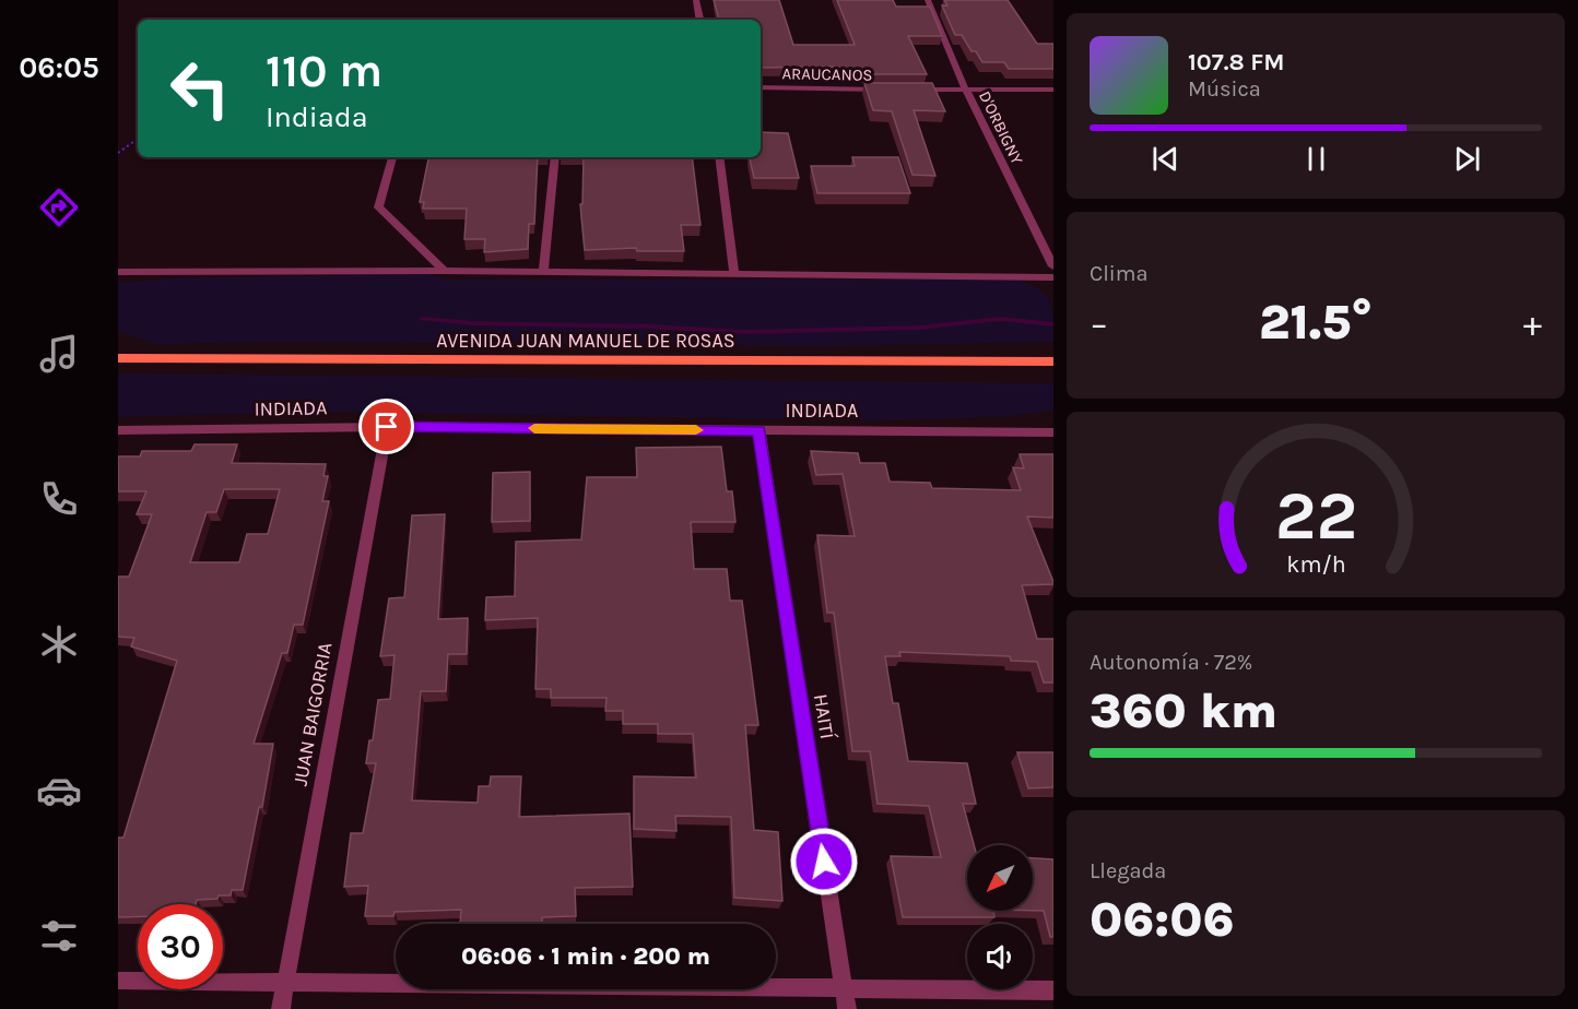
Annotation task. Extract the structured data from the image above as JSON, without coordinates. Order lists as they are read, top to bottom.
{
  "streets": {
    "main road": ["AVENIDA JUAN MANUEL DE ROSAS"],
    "street": [
      "ARAUCANOS",
      "D'ORBIGNY",
      "INDIADA",
      "JUAN BAIGORRIA",
      "HAITÍ"
    ]
  },
  "crossings": [
    ["ARAUCANOS", "D'ORBIGNY"],
    ["INDIADA", "JUAN BAIGORRIA"],
    ["INDIADA", "HAITÍ"]
  ],
  "north": "bottom left",
  "page": {
    "tabs": "06:05",
    "turn": ["110 m", "Indiada"],
    "song": ["107.8 FM", "Música"],
    "tile": [
      "Clima",
      ["Autonomía · 72%", "360 km"],
      ["Llegada", "06:06"]
    ],
    "heat": ["−", "21.5°", "+"],
    "limit": "30",
    "trip": "06:06 · 1 min · 200 m",
    "gauge": ["22", "km/h"]
  }
}
